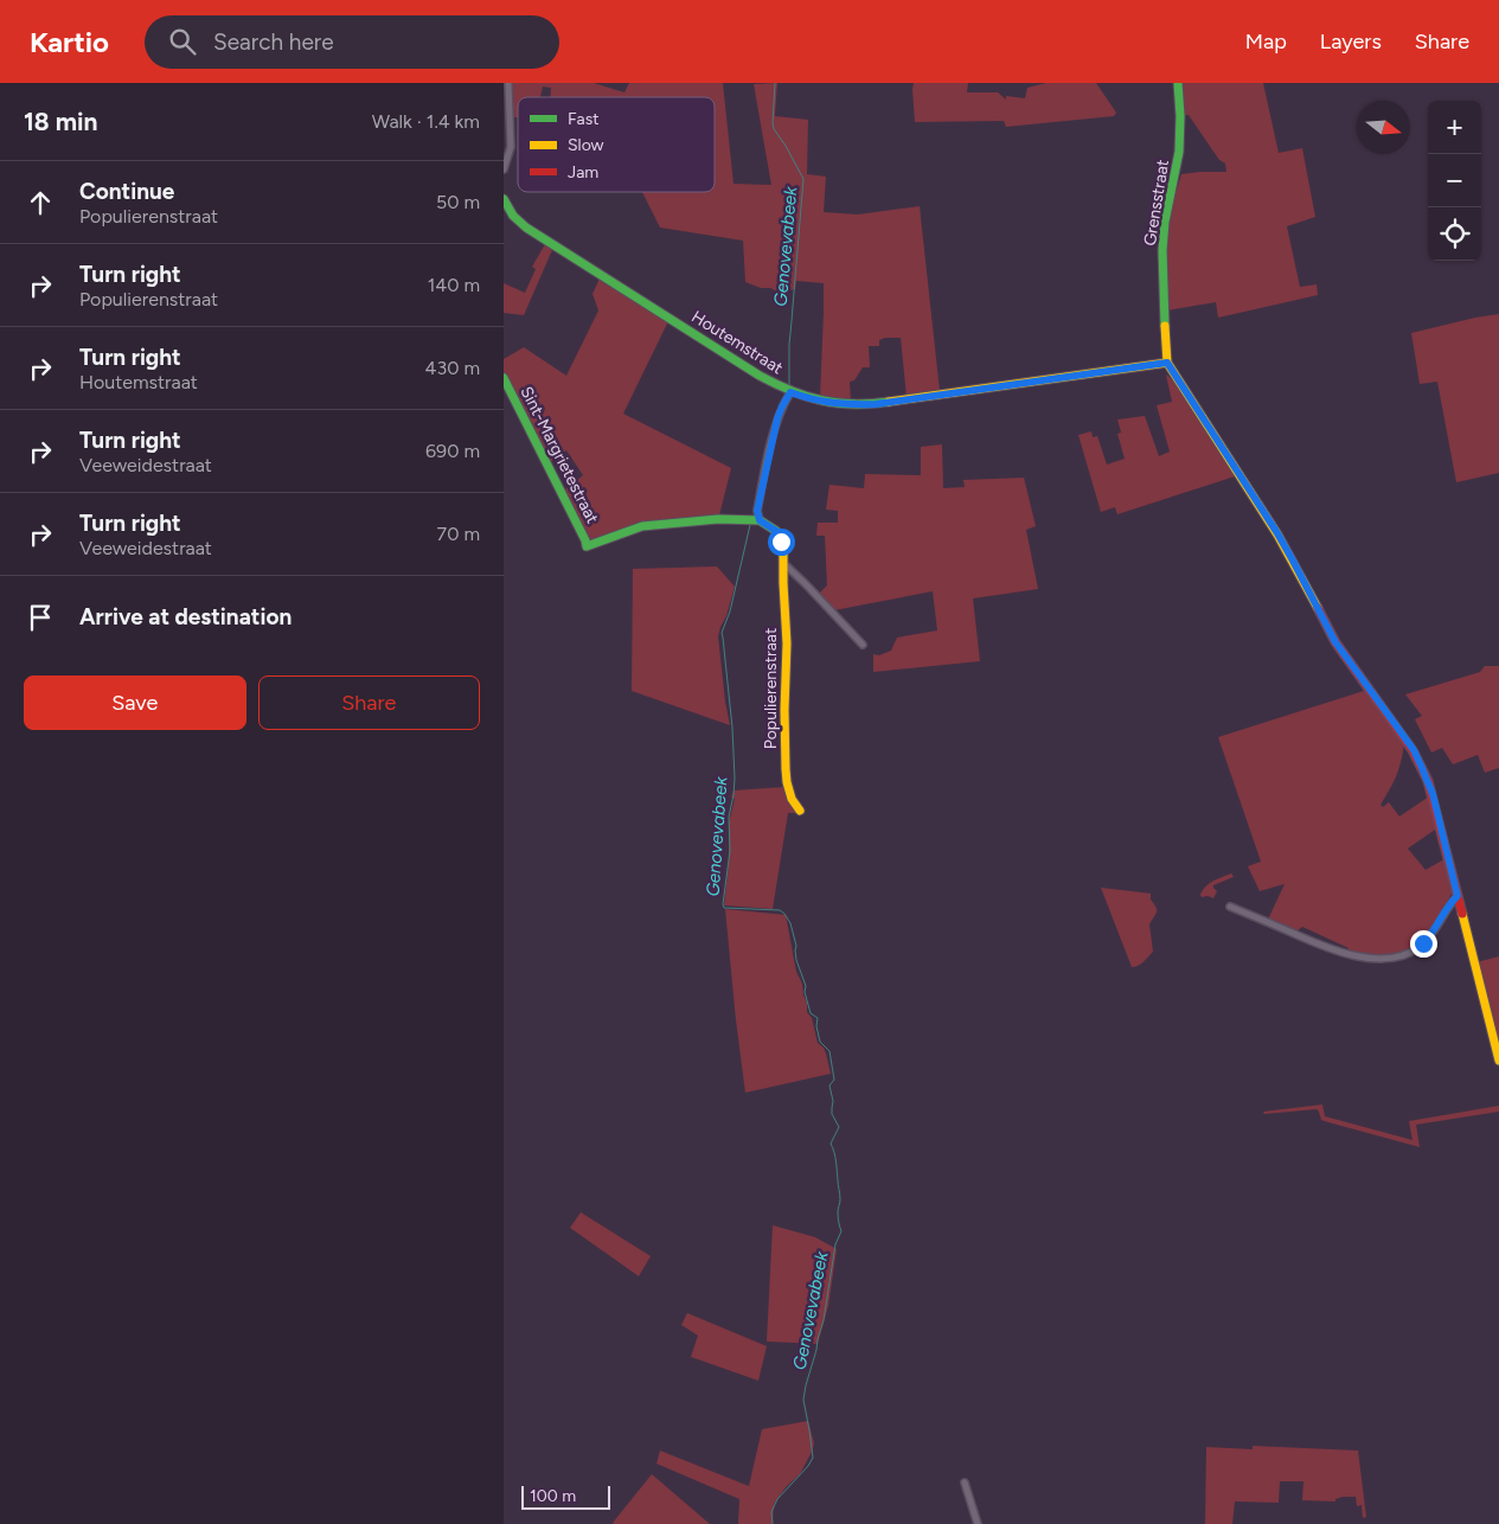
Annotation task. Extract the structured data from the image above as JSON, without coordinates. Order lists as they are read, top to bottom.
{
  "streets": {
    "street": [
      "Grensstraat",
      "Houtemstraat",
      "Sint-Margrietestraat",
      "Populierenstraat"
    ]
  },
  "crossings": [
    ["Grensstraat", "Houtemstraat"],
    ["Sint-Margrietestraat", "Populierenstraat"]
  ],
  "water": ["Genovevabeek"],
  "legend": ["Fast", "Slow", "Jam"],
  "scale_bar": "100 m",
  "north": "right",
  "page": {
    "header": "Kartio",
    "search": "Search here",
    "nav": ["Map", "Layers", "Share"],
    "heading": ["18 min", "Walk · 1.4 km"],
    "map_buttons": ["+", "−"],
    "list": [
      ["Continue", "Populierenstraat", "50 m"],
      ["Turn right", "Populierenstraat", "140 m"],
      ["Turn right", "Houtemstraat", "430 m"],
      ["Turn right", "Veeweidestraat", "690 m"],
      ["Turn right", "Veeweidestraat", "70 m"],
      "Arrive at destination"
    ],
    "buttons": ["Save", "Share"],
    "scale": "100 m"
  }
}
